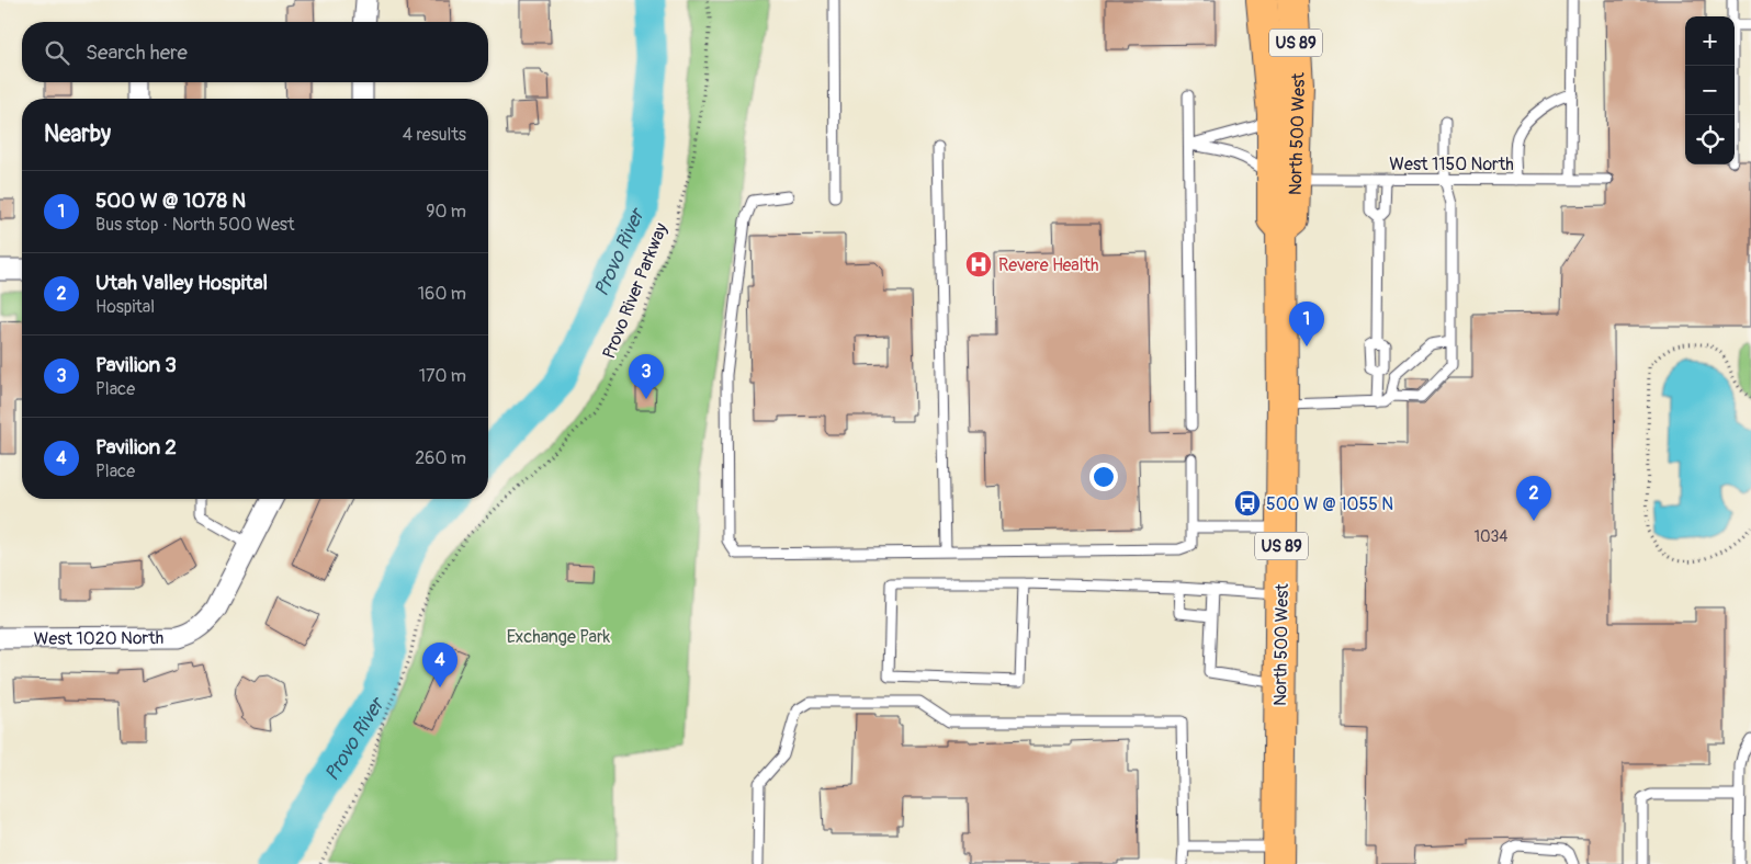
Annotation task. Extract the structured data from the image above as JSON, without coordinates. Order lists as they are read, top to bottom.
{
  "streets": {
    "main road": ["US 89", "North 500 West"],
    "street": ["West 1020 North"],
    "lane": ["West 1150 North"],
    "path": ["Provo River Parkway"]
  },
  "crossings": [
    ["North 500 West", "West 1150 North"]
  ],
  "water": ["Provo River"],
  "parks": ["Exchange Park"],
  "places": {
    "hospital": ["Revere Health"],
    "bus stop": ["500 W @ 1055 N"]
  },
  "house_numbers": ["1034"],
  "page": {
    "map_buttons": ["+", "−"],
    "search": "Search here",
    "heading": ["Nearby", "4 results"],
    "list": [
      {
        "mark": "1",
        "name": "500 W @ 1078 N",
        "note": "Bus stop · North 500 West",
        "value": "90 m"
      },
      {
        "mark": "2",
        "name": "Utah Valley Hospital",
        "note": "Hospital",
        "value": "160 m"
      },
      {
        "mark": "3",
        "name": "Pavilion 3",
        "note": "Place",
        "value": "170 m"
      },
      {
        "mark": "4",
        "name": "Pavilion 2",
        "note": "Place",
        "value": "260 m"
      }
    ],
    "pins": [
      "1",
      "3",
      "2",
      "4"
    ]
  }
}
